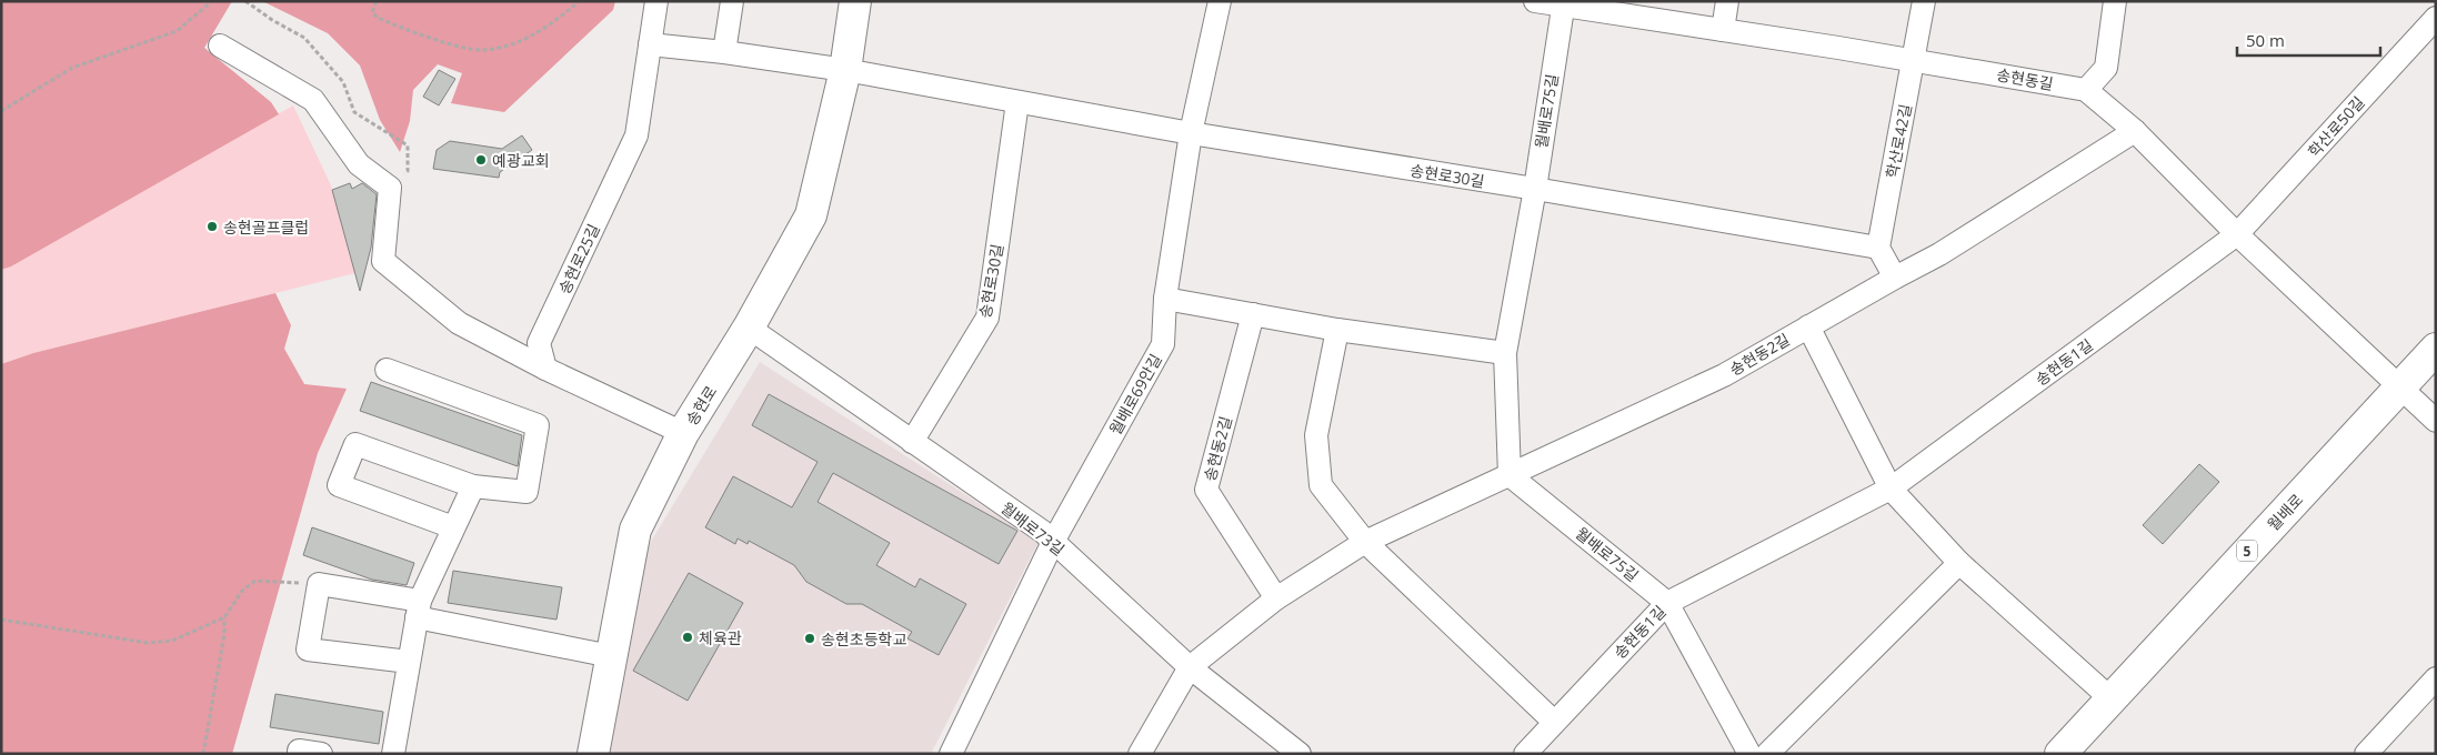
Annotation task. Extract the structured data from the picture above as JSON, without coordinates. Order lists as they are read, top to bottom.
{
  "streets": {
    "main road": ["송현로", "월배로", "5"],
    "street": [
      "송현동길",
      "월배로75길",
      "학산로50길",
      "학산로42길",
      "송현로30길",
      "송현로25길",
      "송현동2길",
      "송현동1길",
      "월배로69안길",
      "월배로73길"
    ]
  },
  "crossings": [
    ["송현동길", "월배로75길"],
    ["송현동길", "학산로42길"],
    ["월배로75길", "송현로30길"],
    ["월배로75길", "송현동2길"],
    ["월배로75길", "송현동1길"],
    ["학산로50길", "송현동1길"],
    ["학산로42길", "송현로30길"],
    ["송현로30길", "월배로69안길"],
    ["송현로30길", "송현로"],
    ["송현로30길", "월배로73길"],
    ["송현동2길", "월배로73길"],
    ["월배로69안길", "월배로73길"],
    ["송현로", "월배로73길"]
  ],
  "places": [
    "예광교회",
    "송현골프클럽",
    "체육관",
    "송현초등학교"
  ],
  "scale_bar": "50 m"
}
